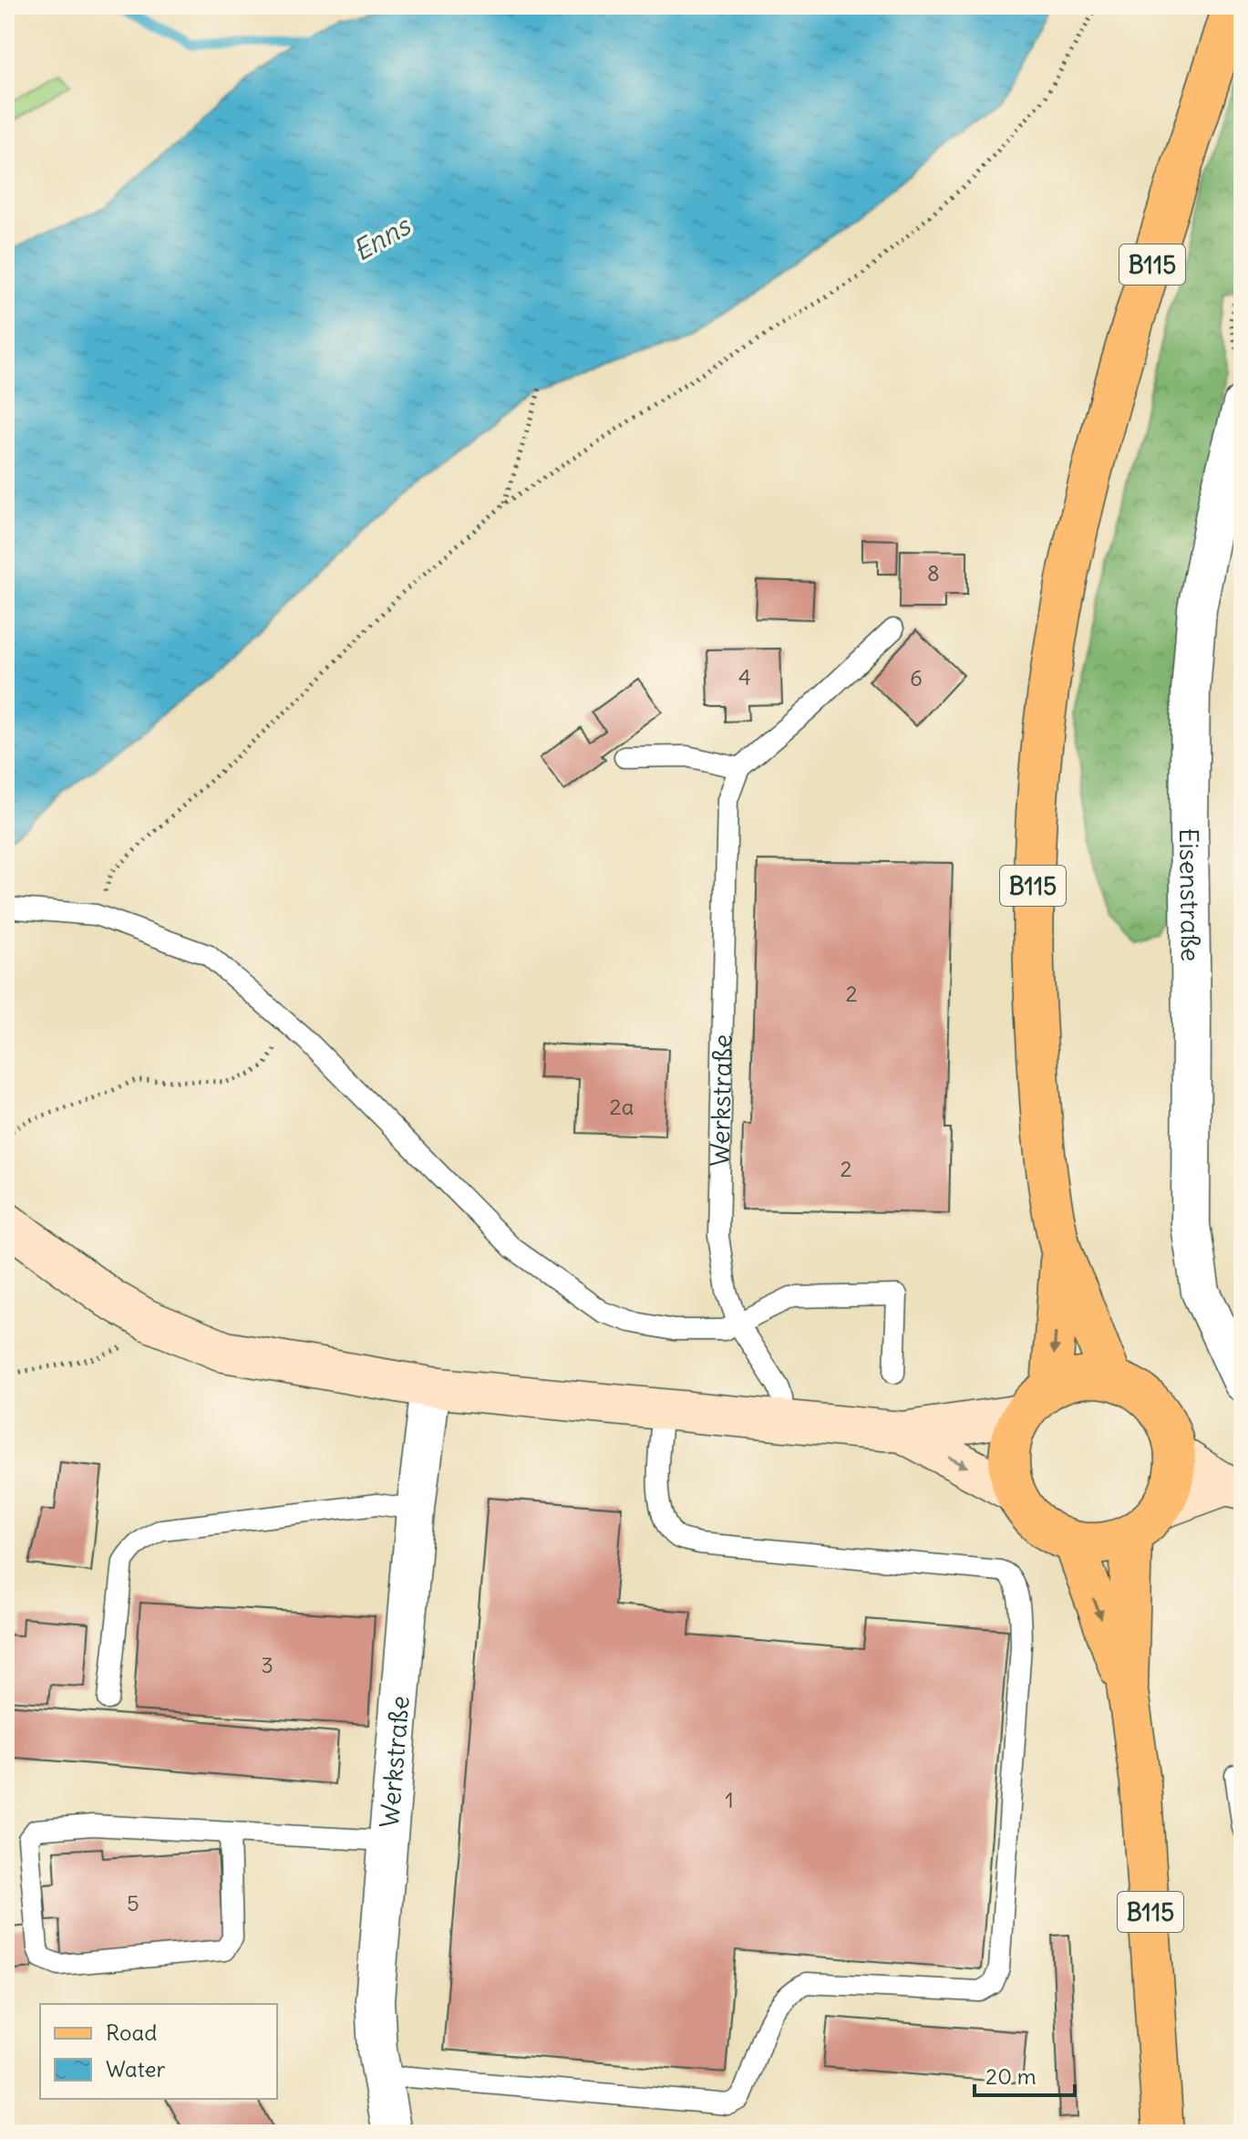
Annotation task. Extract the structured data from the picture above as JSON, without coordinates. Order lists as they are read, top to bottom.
{
  "streets": {
    "main road": ["B115"],
    "street": ["Eisenstraße", "Werkstraße"]
  },
  "water": ["Enns"],
  "house_numbers": [
    "8",
    "4",
    "6",
    "2",
    "2a",
    "2",
    "3",
    "1",
    "5"
  ],
  "legend": ["Road", "Water"],
  "scale_bar": "20 m"
}
